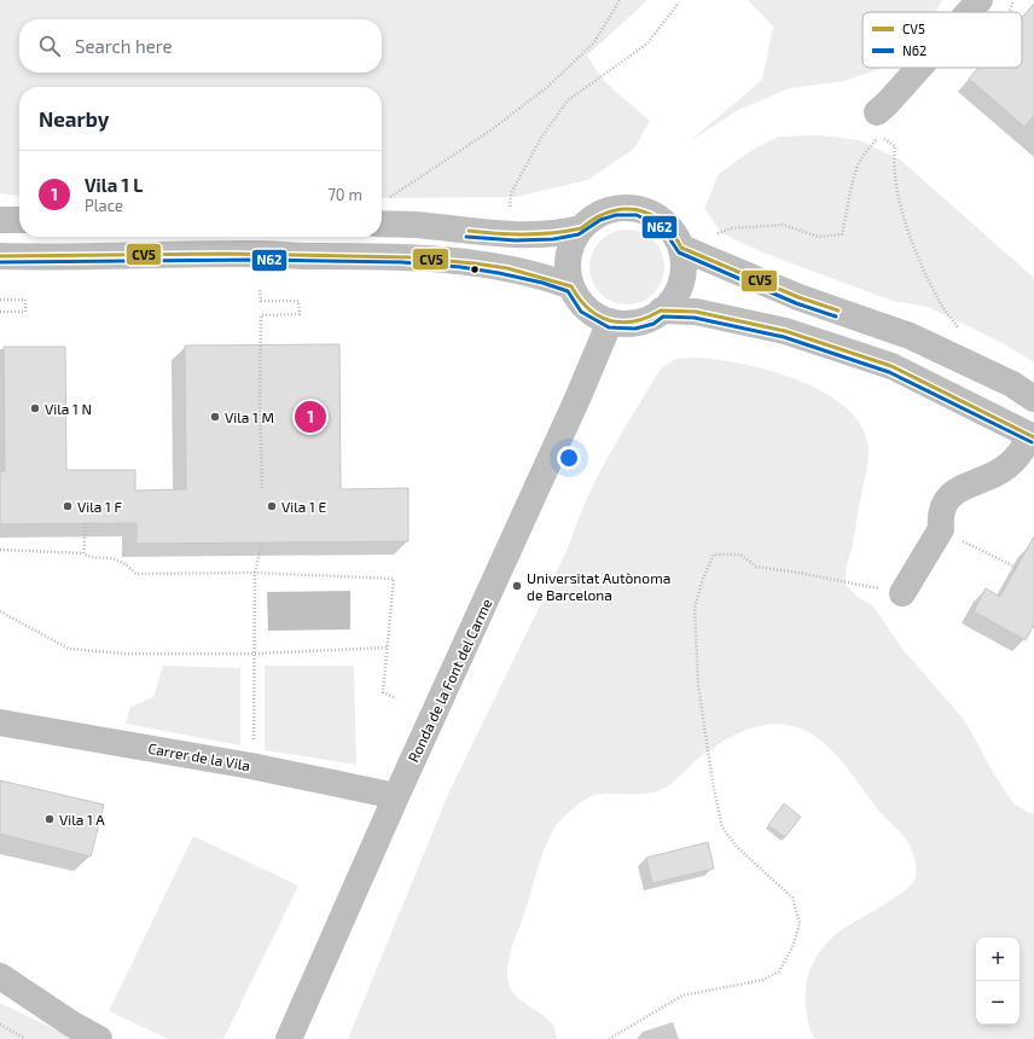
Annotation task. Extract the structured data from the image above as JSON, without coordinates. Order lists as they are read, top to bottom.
{
  "streets": {
    "street": ["Ronda de la Font del Carme", "Carrer de la Vila"]
  },
  "crossings": [
    ["Ronda de la Font del Carme", "Carrer de la Vila"]
  ],
  "places": [
    "Vila 1 N",
    "Vila 1 M",
    "Vila 1 F",
    "Vila 1 E",
    "Universitat Autònoma de Barcelona",
    "Vila 1 A"
  ],
  "lines": ["transit line CV5", "transit line N62"],
  "legend": ["CV5", "N62"],
  "page": {
    "search": "Search here",
    "heading": "Nearby",
    "list": [
      {
        "mark": "1",
        "name": "Vila 1 L",
        "note": "Place",
        "value": "70 m"
      }
    ],
    "pins": "1",
    "map_buttons": ["+", "−"]
  }
}
